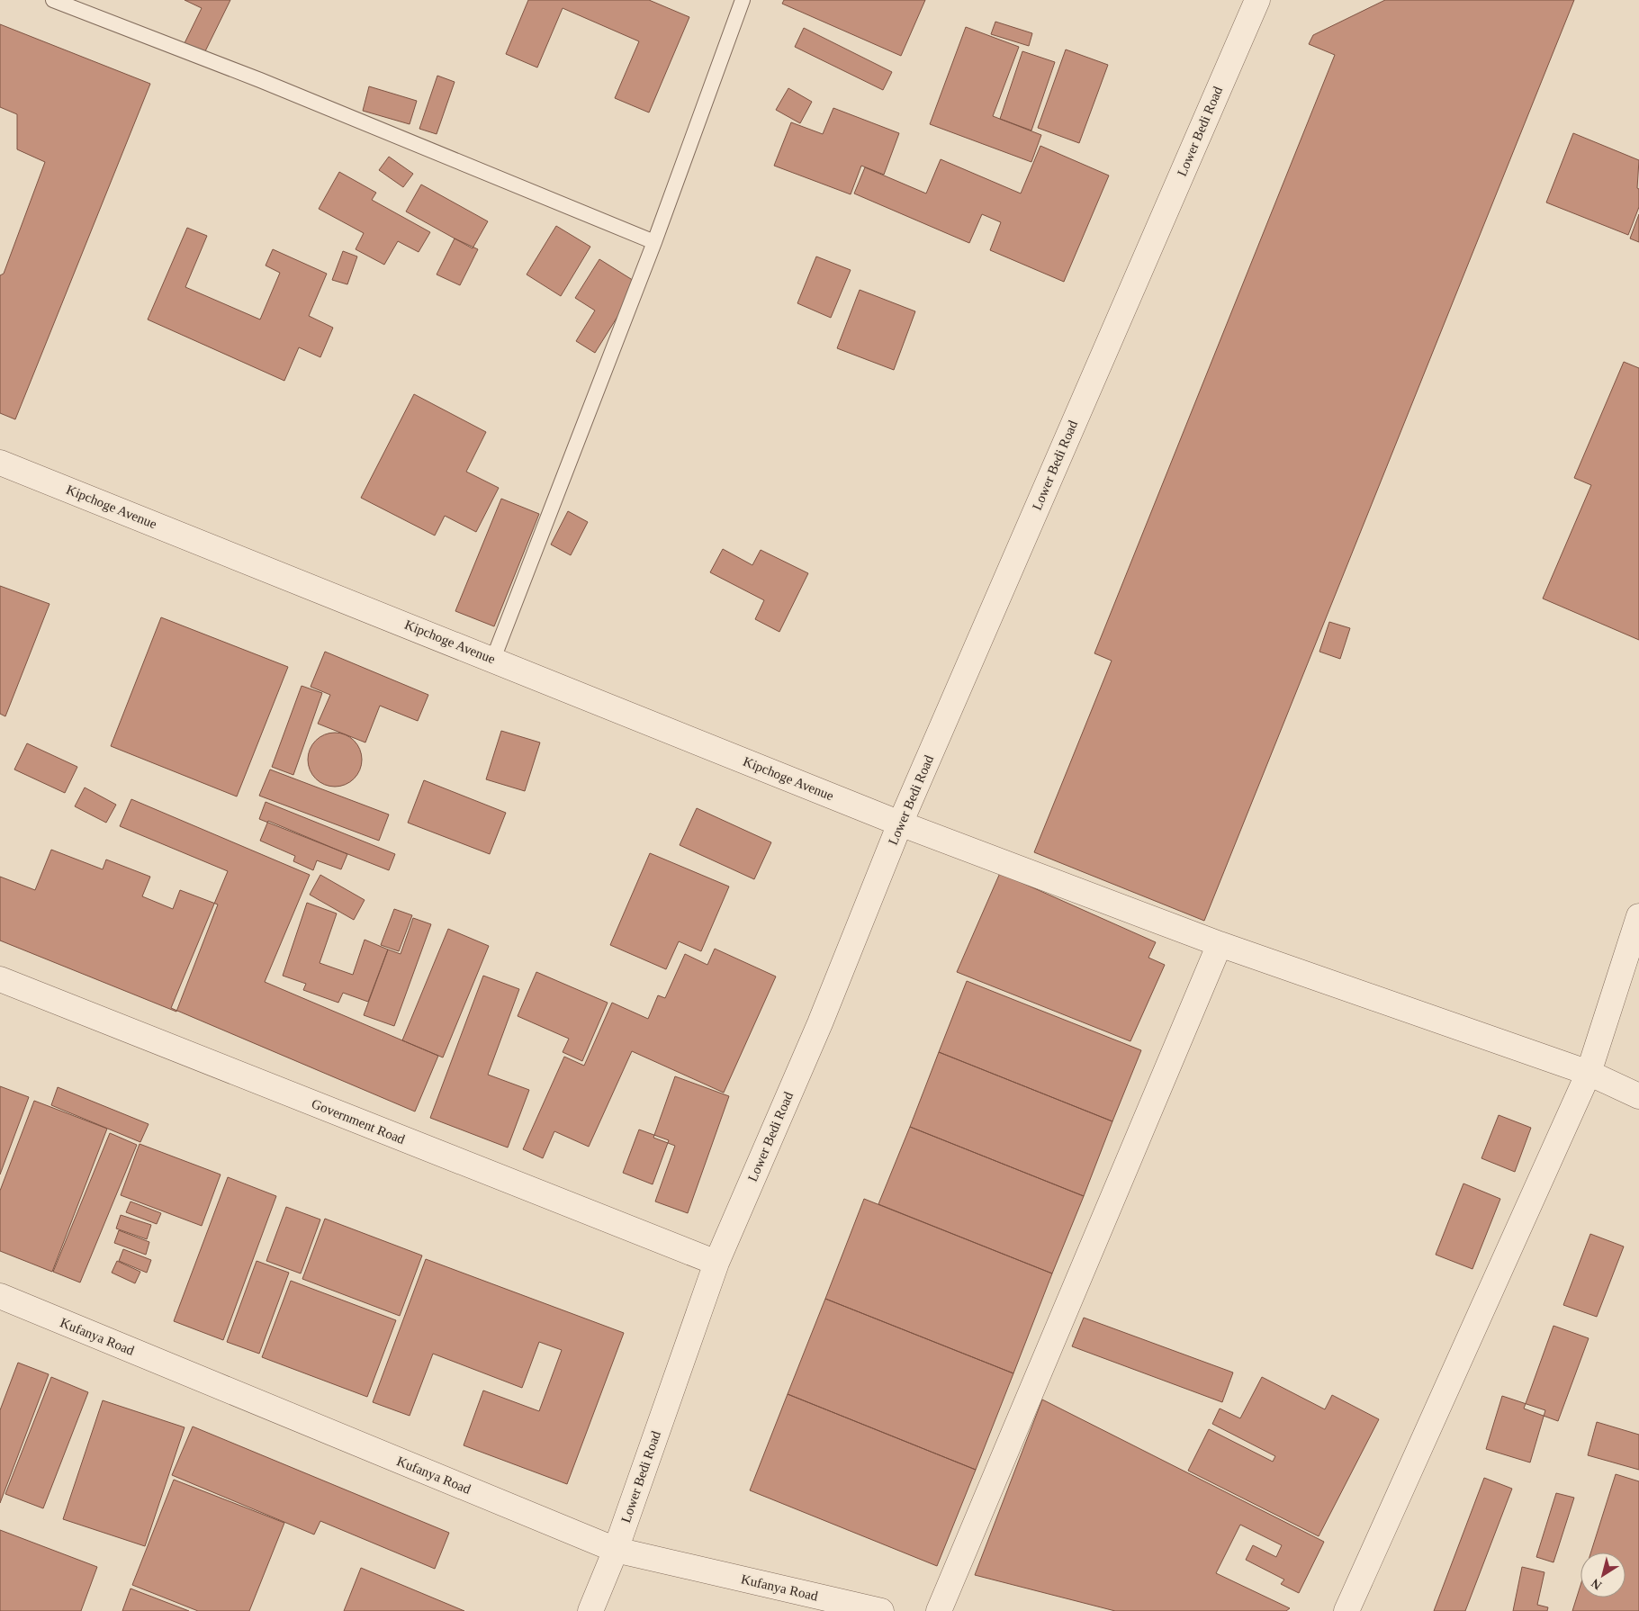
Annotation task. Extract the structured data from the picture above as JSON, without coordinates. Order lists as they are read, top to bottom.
{
  "streets": {
    "street": [
      "Lower Bedi Road",
      "Kipchoge Avenue",
      "Government Road",
      "Kufanya Road"
    ]
  },
  "crossings": [
    ["Lower Bedi Road", "Kipchoge Avenue"],
    ["Lower Bedi Road", "Government Road"],
    ["Lower Bedi Road", "Kufanya Road"]
  ],
  "north": "bottom left"
}
